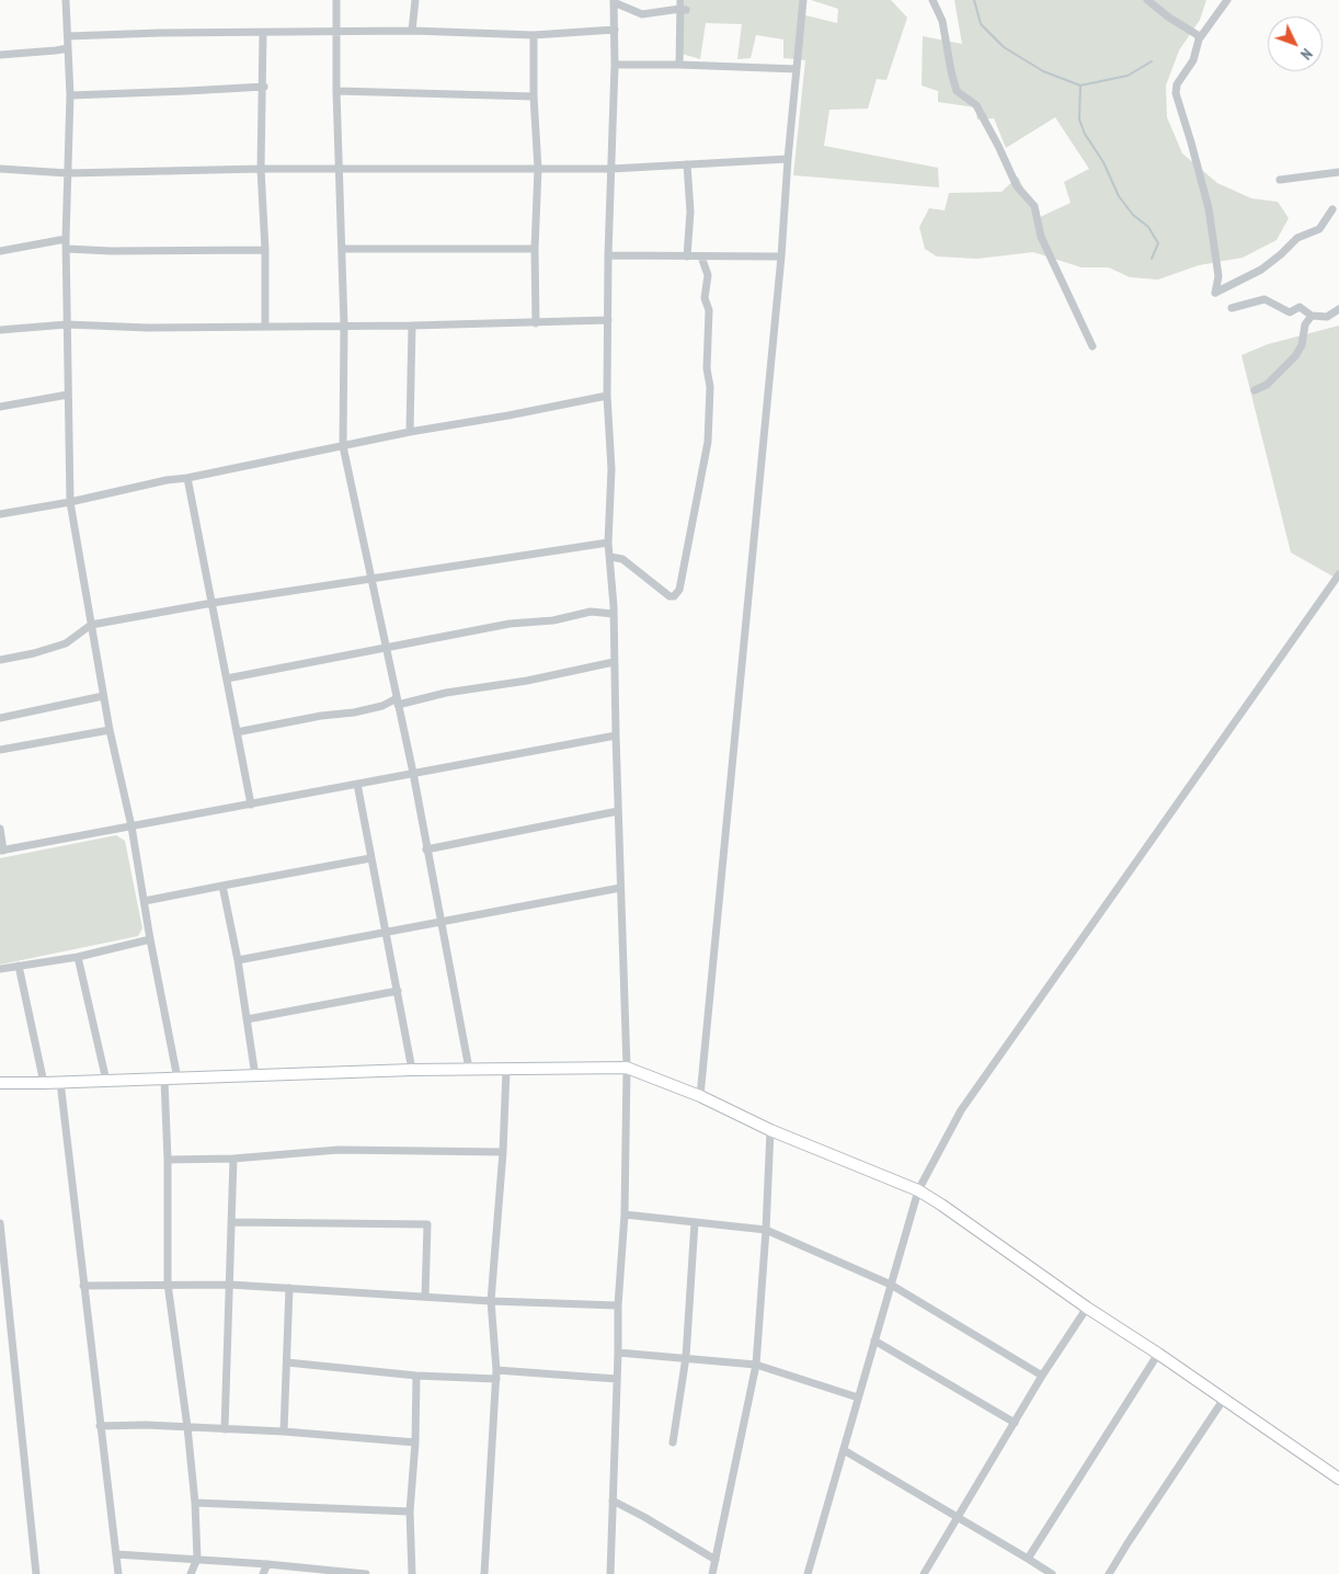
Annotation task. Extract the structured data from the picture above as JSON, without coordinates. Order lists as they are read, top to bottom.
{
  "north": "bottom right"
}
